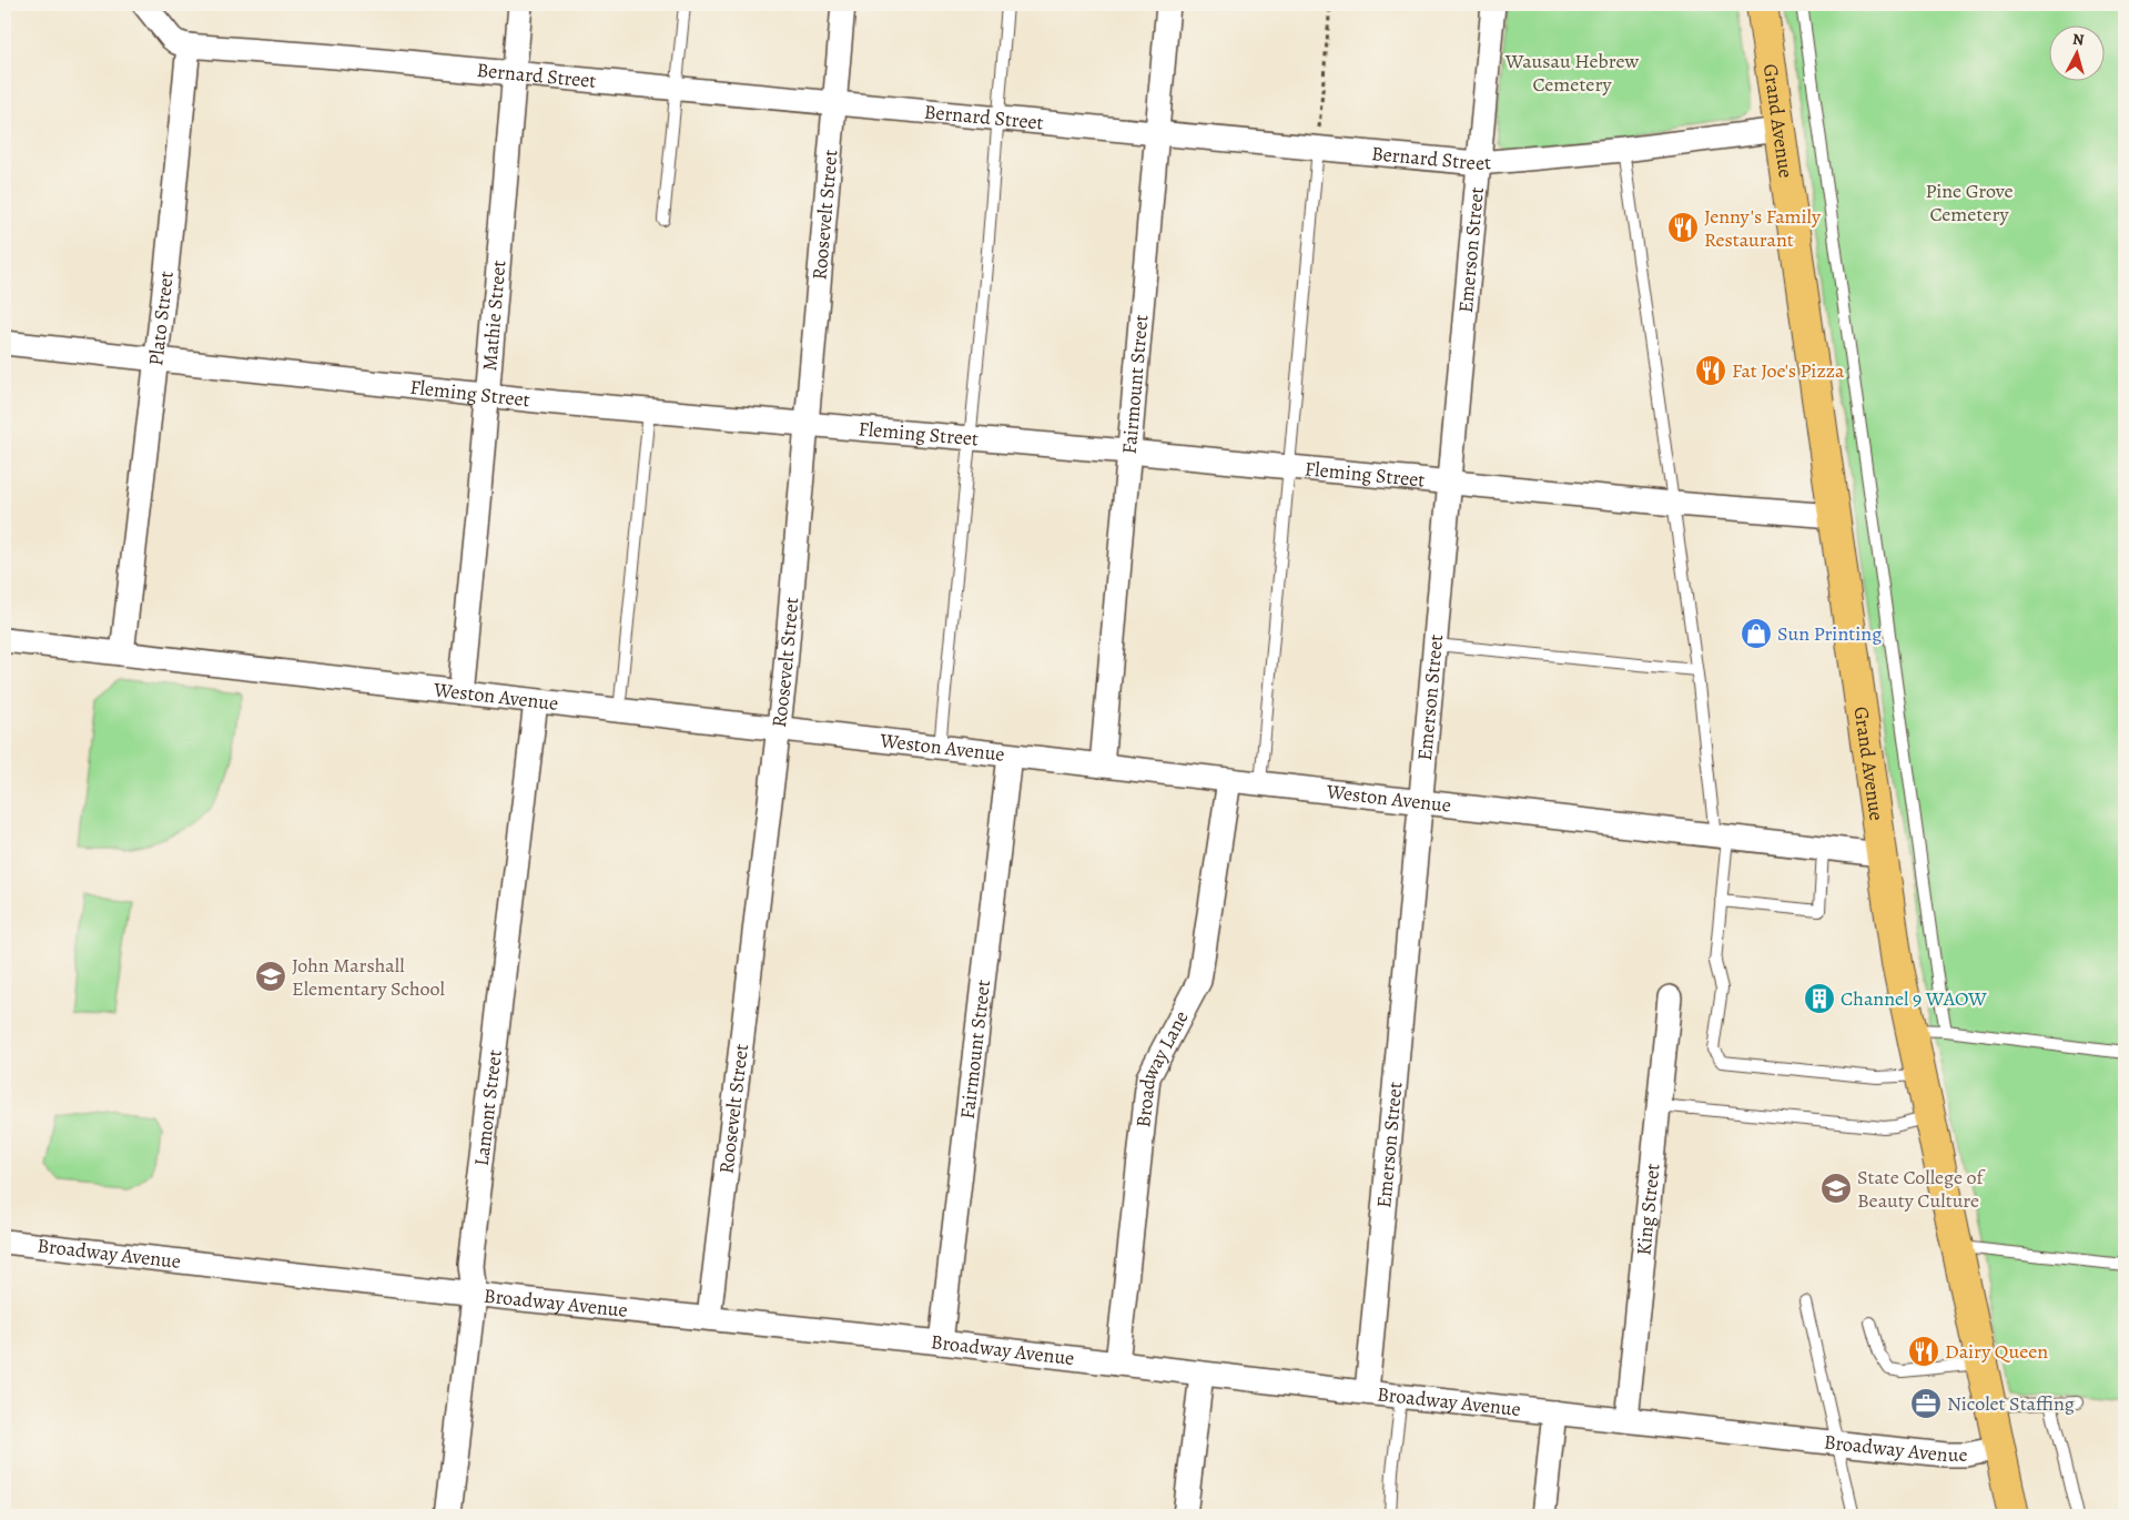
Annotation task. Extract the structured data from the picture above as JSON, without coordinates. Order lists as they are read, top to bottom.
{
  "streets": {
    "main road": ["Grand Avenue"],
    "street": [
      "Bernard Street",
      "Roosevelt Street",
      "Emerson Street",
      "Mathie Street",
      "Plato Street",
      "Fairmount Street",
      "Fleming Street",
      "Weston Avenue",
      "Broadway Lane",
      "Lamont Street",
      "King Street",
      "Broadway Avenue"
    ]
  },
  "crossings": [
    ["Bernard Street", "Grand Avenue"],
    ["Bernard Street", "Roosevelt Street"],
    ["Bernard Street", "Emerson Street"],
    ["Bernard Street", "Mathie Street"],
    ["Bernard Street", "Plato Street"],
    ["Bernard Street", "Fairmount Street"],
    ["Grand Avenue", "Fleming Street"],
    ["Grand Avenue", "Weston Avenue"],
    ["Grand Avenue", "Broadway Avenue"],
    ["Roosevelt Street", "Fleming Street"],
    ["Roosevelt Street", "Weston Avenue"],
    ["Roosevelt Street", "Broadway Avenue"],
    ["Emerson Street", "Fleming Street"],
    ["Emerson Street", "Weston Avenue"],
    ["Emerson Street", "Broadway Avenue"],
    ["Mathie Street", "Fleming Street"],
    ["Mathie Street", "Weston Avenue"],
    ["Plato Street", "Fleming Street"],
    ["Plato Street", "Weston Avenue"],
    ["Fairmount Street", "Fleming Street"],
    ["Fairmount Street", "Weston Avenue"],
    ["Fairmount Street", "Broadway Avenue"],
    ["Weston Avenue", "Broadway Lane"],
    ["Weston Avenue", "Lamont Street"],
    ["Broadway Lane", "Broadway Avenue"],
    ["Lamont Street", "Broadway Avenue"],
    ["King Street", "Broadway Avenue"]
  ],
  "parks": ["Wausau Hebrew Cemetery", "Pine Grove Cemetery"],
  "places": {
    "restaurant": ["Jenny's Family Restaurant", "Fat Joe's Pizza", "Dairy Queen"],
    "shop": ["Sun Printing"],
    "school or university": ["John Marshall Elementary School", "State College of Beauty Culture"],
    "building": ["Channel 9 WAOW"],
    "office": ["Nicolet Staffing"]
  },
  "north": "top"
}
